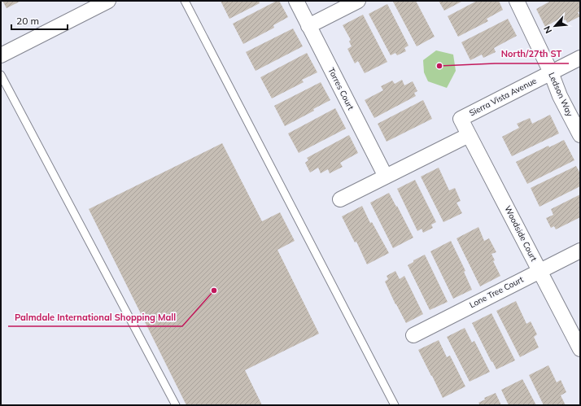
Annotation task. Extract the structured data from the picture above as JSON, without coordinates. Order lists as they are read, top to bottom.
{
  "streets": {
    "street": [
      "Torres Court",
      "Ledson Way",
      "Sierra Vista Avenue",
      "Woodside Court",
      "Lone Tree Court"
    ]
  },
  "crossings": [
    ["Ledson Way", "Sierra Vista Avenue"],
    ["Sierra Vista Avenue", "Woodside Court"],
    ["Woodside Court", "Lone Tree Court"]
  ],
  "places": ["North/27th ST", "Palmdale International Shopping Mall"],
  "scale_bar": "20 m",
  "north": "bottom left"
}
